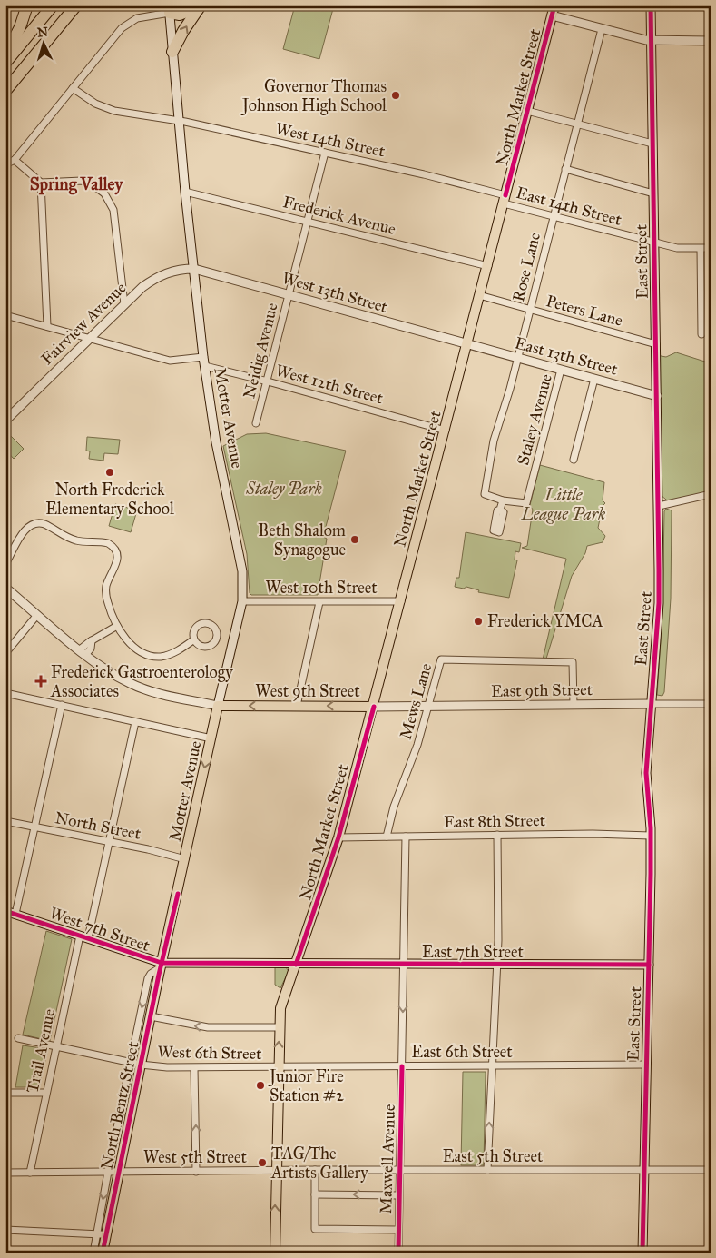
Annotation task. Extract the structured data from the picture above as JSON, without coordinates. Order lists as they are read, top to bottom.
{
  "streets": {
    "main road": [
      "North Market Street",
      "East Street",
      "West 13th Street",
      "Fairview Avenue",
      "East 13th Street",
      "Motter Avenue",
      "East 9th Street",
      "West 9th Street",
      "West 7th Street",
      "East 7th Street",
      "North Bentz Street"
    ],
    "street": [
      "West 14th Street",
      "East 14th Street",
      "Frederick Avenue",
      "Rose Lane",
      "Peters Lane",
      "Neidig Avenue",
      "West 12th Street",
      "Staley Avenue",
      "West 10th Street",
      "Mews Lane",
      "East 8th Street",
      "North Street",
      "Trail Avenue",
      "East 6th Street",
      "West 6th Street",
      "East 5th Street",
      "West 5th Street",
      "Maxwell Avenue"
    ]
  },
  "crossings": [
    ["North Market Street", "West 14th Street"],
    ["North Market Street", "East 14th Street"],
    ["North Market Street", "Frederick Avenue"],
    ["North Market Street", "West 13th Street"],
    ["North Market Street", "Peters Lane"],
    ["North Market Street", "East 13th Street"],
    ["North Market Street", "West 12th Street"],
    ["North Market Street", "West 10th Street"],
    ["North Market Street", "East 9th Street"],
    ["North Market Street", "West 9th Street"],
    ["North Market Street", "East 8th Street"],
    ["North Market Street", "West 7th Street"],
    ["North Market Street", "East 7th Street"],
    ["North Market Street", "East 6th Street"],
    ["North Market Street", "West 6th Street"],
    ["North Market Street", "East 5th Street"],
    ["North Market Street", "West 5th Street"],
    ["West 14th Street", "East 14th Street"],
    ["West 14th Street", "Neidig Avenue"],
    ["West 14th Street", "Motter Avenue"],
    ["East 14th Street", "East Street"],
    ["East 14th Street", "Rose Lane"],
    ["Frederick Avenue", "Neidig Avenue"],
    ["Frederick Avenue", "Motter Avenue"],
    ["East Street", "Peters Lane"],
    ["East Street", "East 13th Street"],
    ["East Street", "East 9th Street"],
    ["East Street", "East 8th Street"],
    ["East Street", "East 7th Street"],
    ["East Street", "East 6th Street"],
    ["East Street", "East 5th Street"],
    ["Rose Lane", "Peters Lane"],
    ["Rose Lane", "East 13th Street"],
    ["Rose Lane", "Staley Avenue"],
    ["West 13th Street", "Fairview Avenue"],
    ["West 13th Street", "Neidig Avenue"],
    ["West 13th Street", "East 13th Street"],
    ["West 13th Street", "Motter Avenue"],
    ["Fairview Avenue", "Motter Avenue"],
    ["Neidig Avenue", "West 12th Street"],
    ["East 13th Street", "Staley Avenue"],
    ["West 12th Street", "Motter Avenue"],
    ["Motter Avenue", "West 10th Street"],
    ["Motter Avenue", "West 9th Street"],
    ["Motter Avenue", "North Street"],
    ["Motter Avenue", "West 7th Street"],
    ["Motter Avenue", "North Bentz Street"],
    ["East 9th Street", "West 9th Street"],
    ["East 9th Street", "Mews Lane"],
    ["Mews Lane", "East 8th Street"],
    ["East 8th Street", "Maxwell Avenue"],
    ["North Street", "Trail Avenue"],
    ["West 7th Street", "East 7th Street"],
    ["West 7th Street", "Trail Avenue"],
    ["West 7th Street", "North Bentz Street"],
    ["East 7th Street", "Maxwell Avenue"],
    ["Trail Avenue", "West 6th Street"],
    ["Trail Avenue", "West 5th Street"],
    ["East 6th Street", "West 6th Street"],
    ["East 6th Street", "Maxwell Avenue"],
    ["West 6th Street", "North Bentz Street"],
    ["North Bentz Street", "West 5th Street"],
    ["East 5th Street", "West 5th Street"],
    ["East 5th Street", "Maxwell Avenue"]
  ],
  "one_way": ["West 9th Street"],
  "districts": ["Spring Valley"],
  "parks": ["Staley Park", "Little League Park"],
  "places": {
    "other": [
      "Governor Thomas Johnson High School",
      "North Frederick Elementary School",
      "Beth Shalom Synagogue",
      "Frederick YMCA",
      "Junior Fire Station #2",
      "TAG/The Artists Gallery"
    ],
    "health": ["Frederick Gastroenterology Associates"]
  },
  "north": "top"
}
